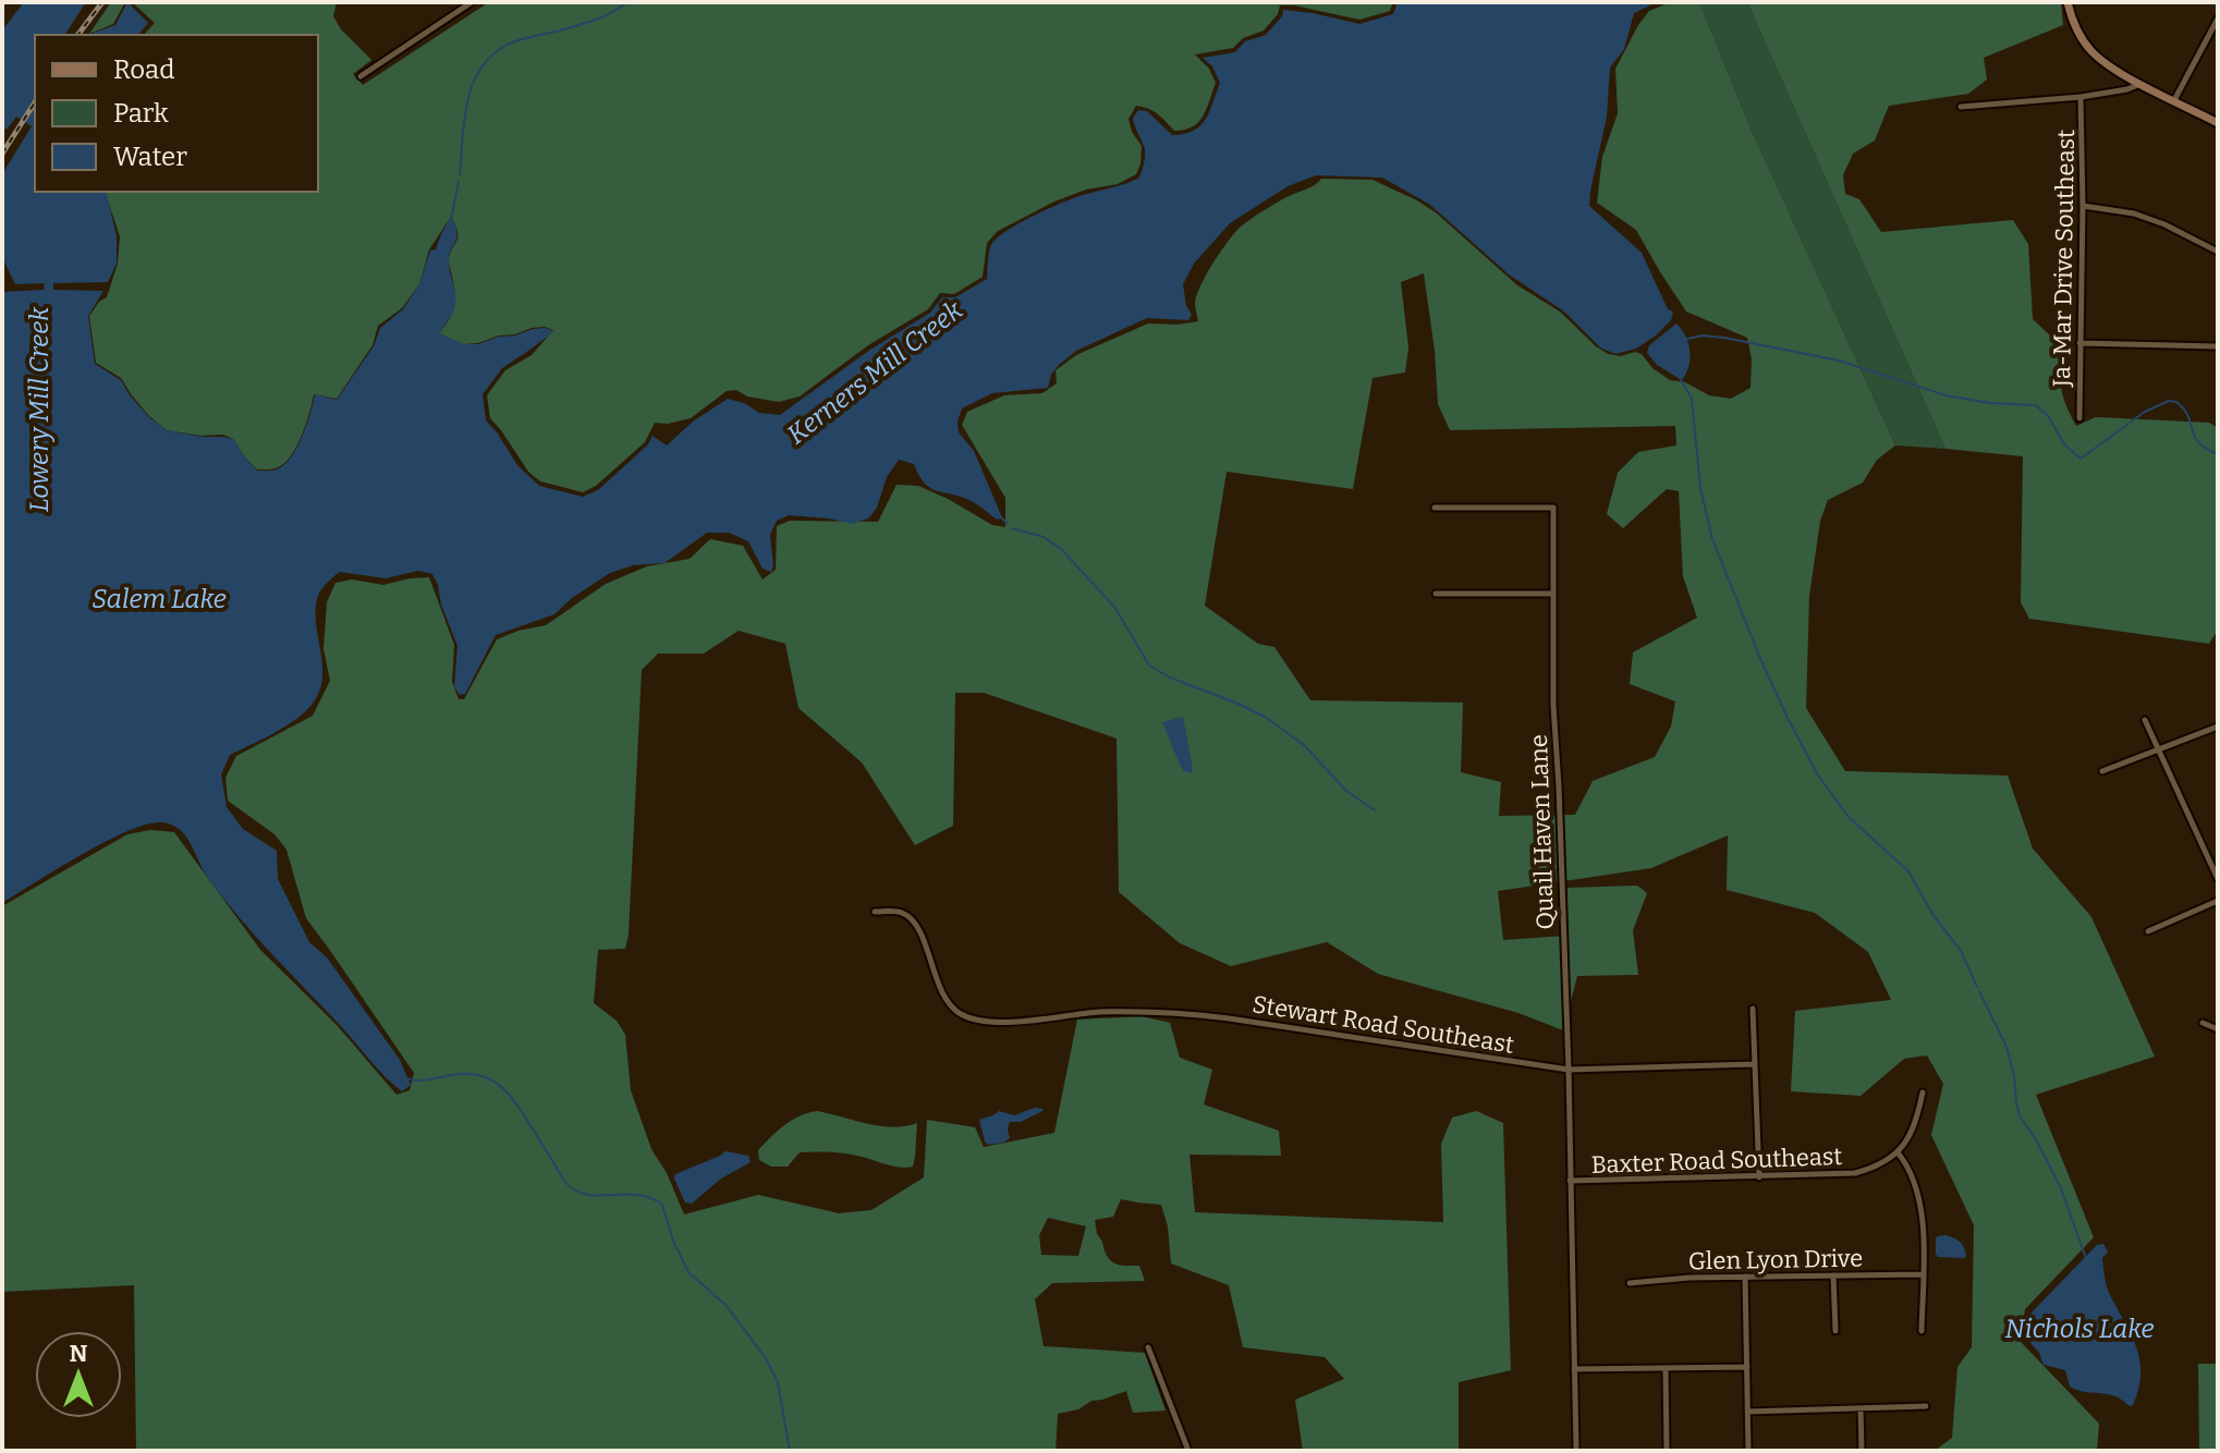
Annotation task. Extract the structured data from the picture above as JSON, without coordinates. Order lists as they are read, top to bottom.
{
  "streets": {
    "street": [
      "Ja-Mar Drive Southeast",
      "Quail Haven Lane",
      "Stewart Road Southeast",
      "Baxter Road Southeast",
      "Glen Lyon Drive"
    ]
  },
  "crossings": [
    ["Quail Haven Lane", "Stewart Road Southeast"]
  ],
  "water": [
    "Kerners Mill Creek",
    "Lowery Mill Creek",
    "Salem Lake",
    "Nichols Lake"
  ],
  "legend": ["Road", "Park", "Water"],
  "north": "top"
}
